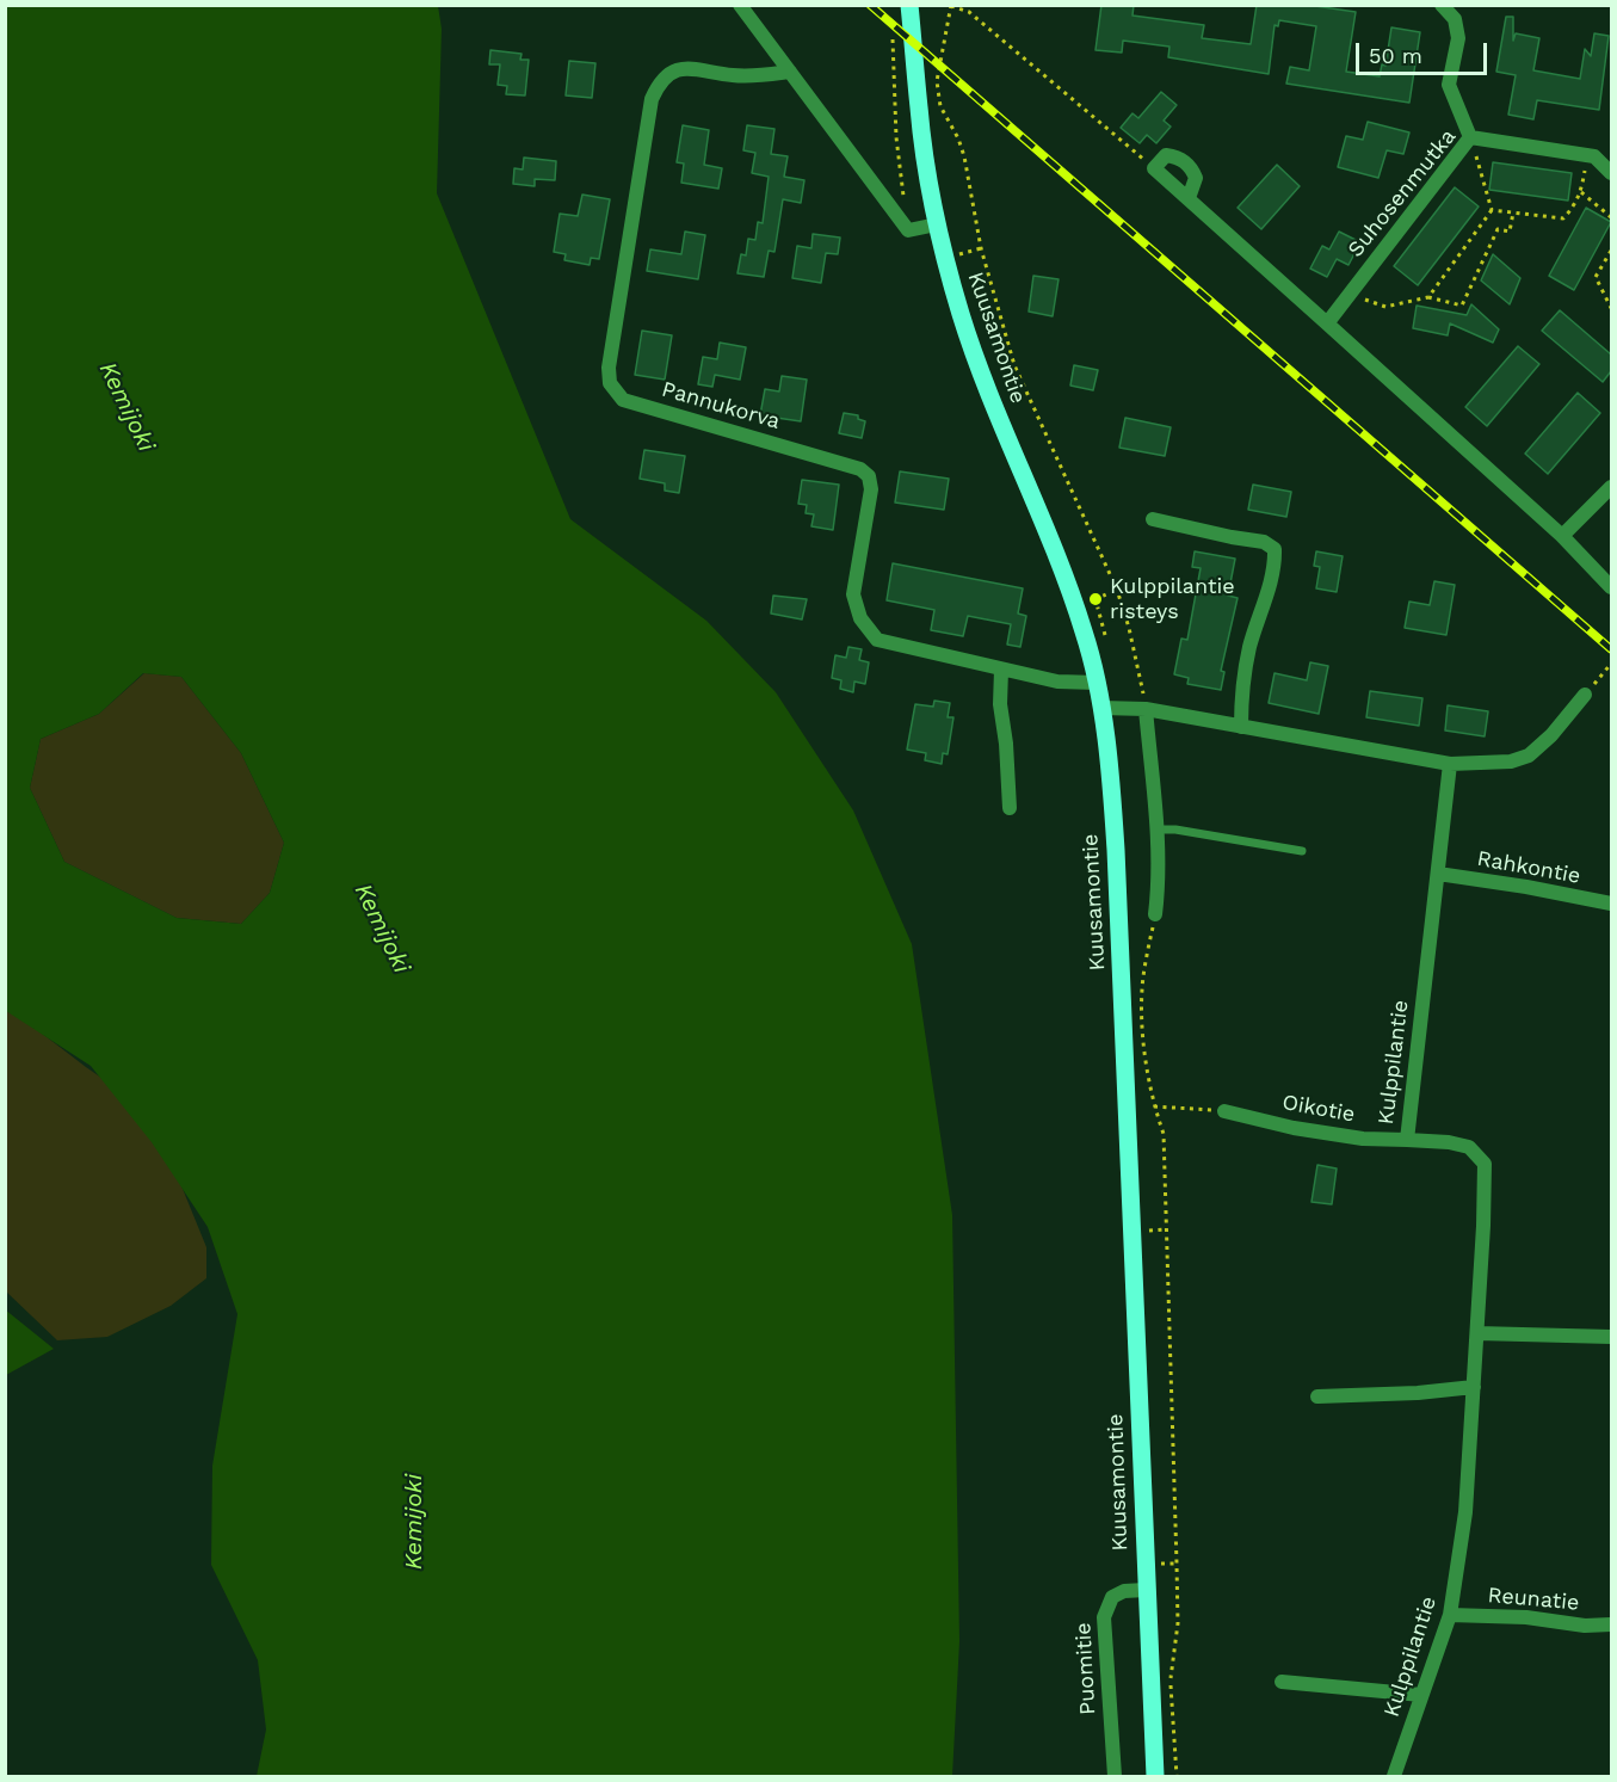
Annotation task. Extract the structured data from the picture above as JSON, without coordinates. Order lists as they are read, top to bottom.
{
  "streets": {
    "main road": ["Kuusamontie"],
    "street": [
      "Suhosenmutka",
      "Pannukorva",
      "Rahkontie",
      "Kulppilantie",
      "Oikotie",
      "Reunatie",
      "Puomitie"
    ]
  },
  "crossings": [
    ["Kuusamontie", "Pannukorva"],
    ["Kuusamontie", "Puomitie"],
    ["Rahkontie", "Kulppilantie"],
    ["Kulppilantie", "Oikotie"],
    ["Kulppilantie", "Reunatie"]
  ],
  "water": ["Kemijoki"],
  "places": ["Kulppilantie risteys"],
  "scale_bar": "50 m"
}
